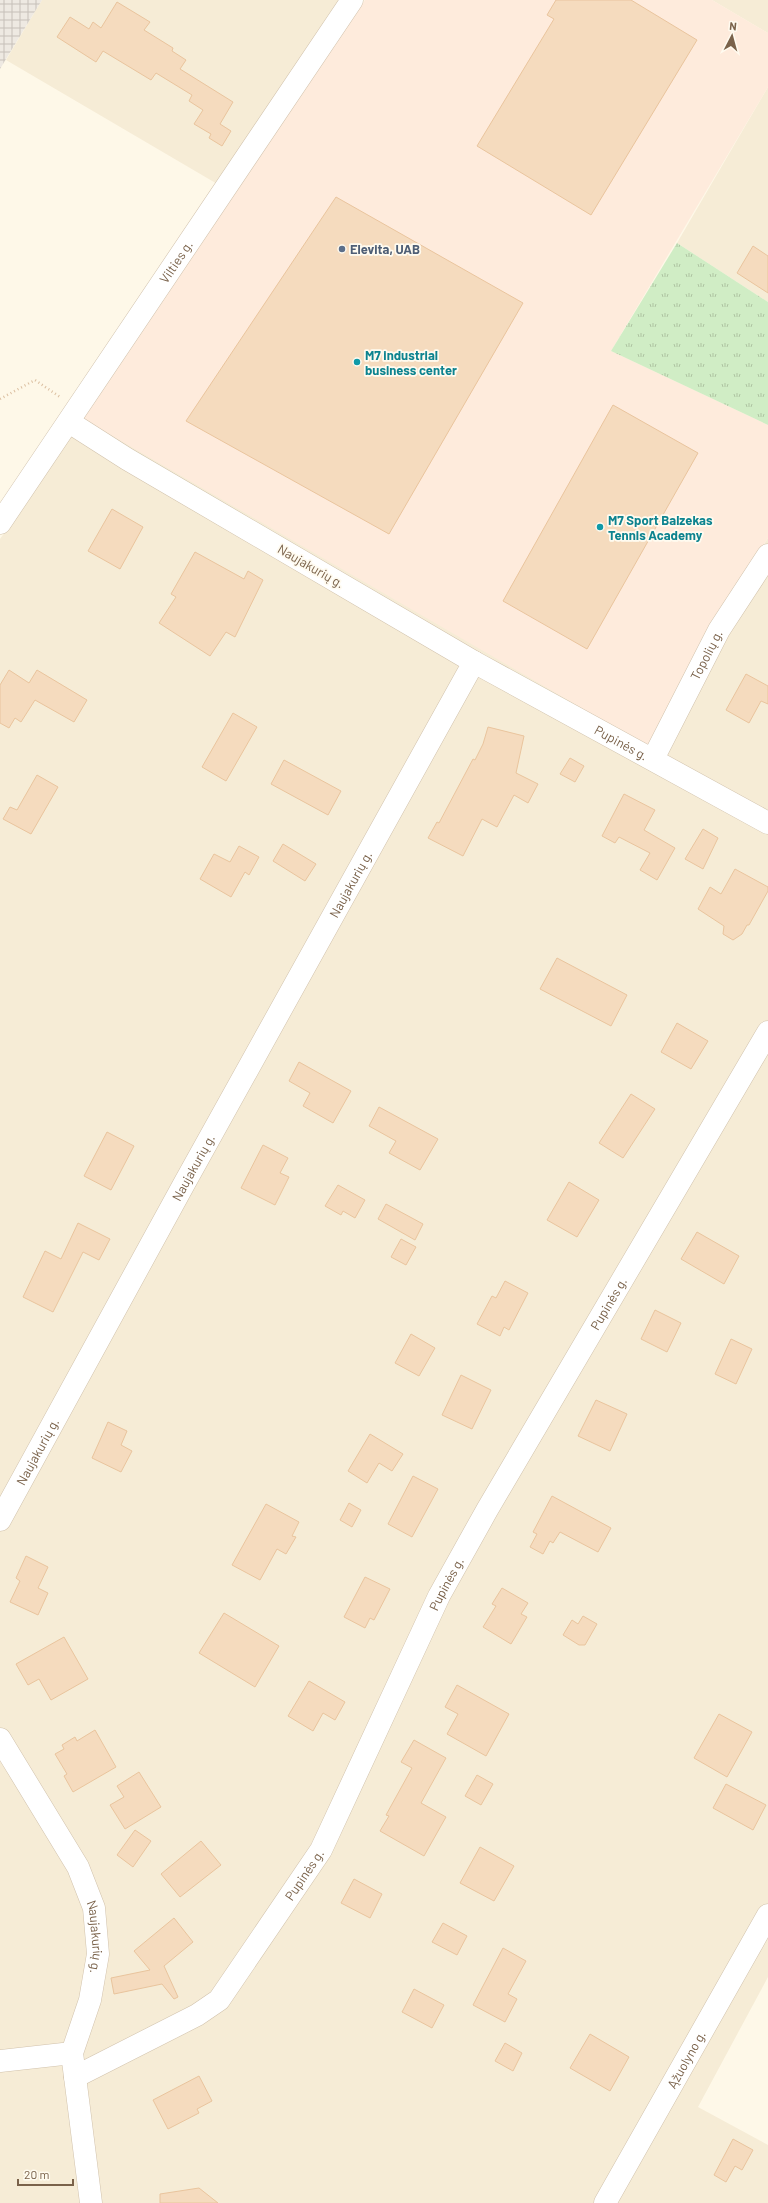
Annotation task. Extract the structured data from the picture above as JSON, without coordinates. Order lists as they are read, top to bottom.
{
  "streets": {
    "street": [
      "Vilties g.",
      "Naujakurių g.",
      "Topolių g.",
      "Pupinės g.",
      "Ąžuolyno g."
    ]
  },
  "crossings": [
    ["Vilties g.", "Naujakurių g."],
    ["Naujakurių g.", "Pupinės g."],
    ["Topolių g.", "Pupinės g."]
  ],
  "places": ["Elevita, UAB", "M7 industrial business center", "M7 Sport Balzekas Tennis Academy"],
  "scale_bar": "20 m",
  "north": "top"
}
